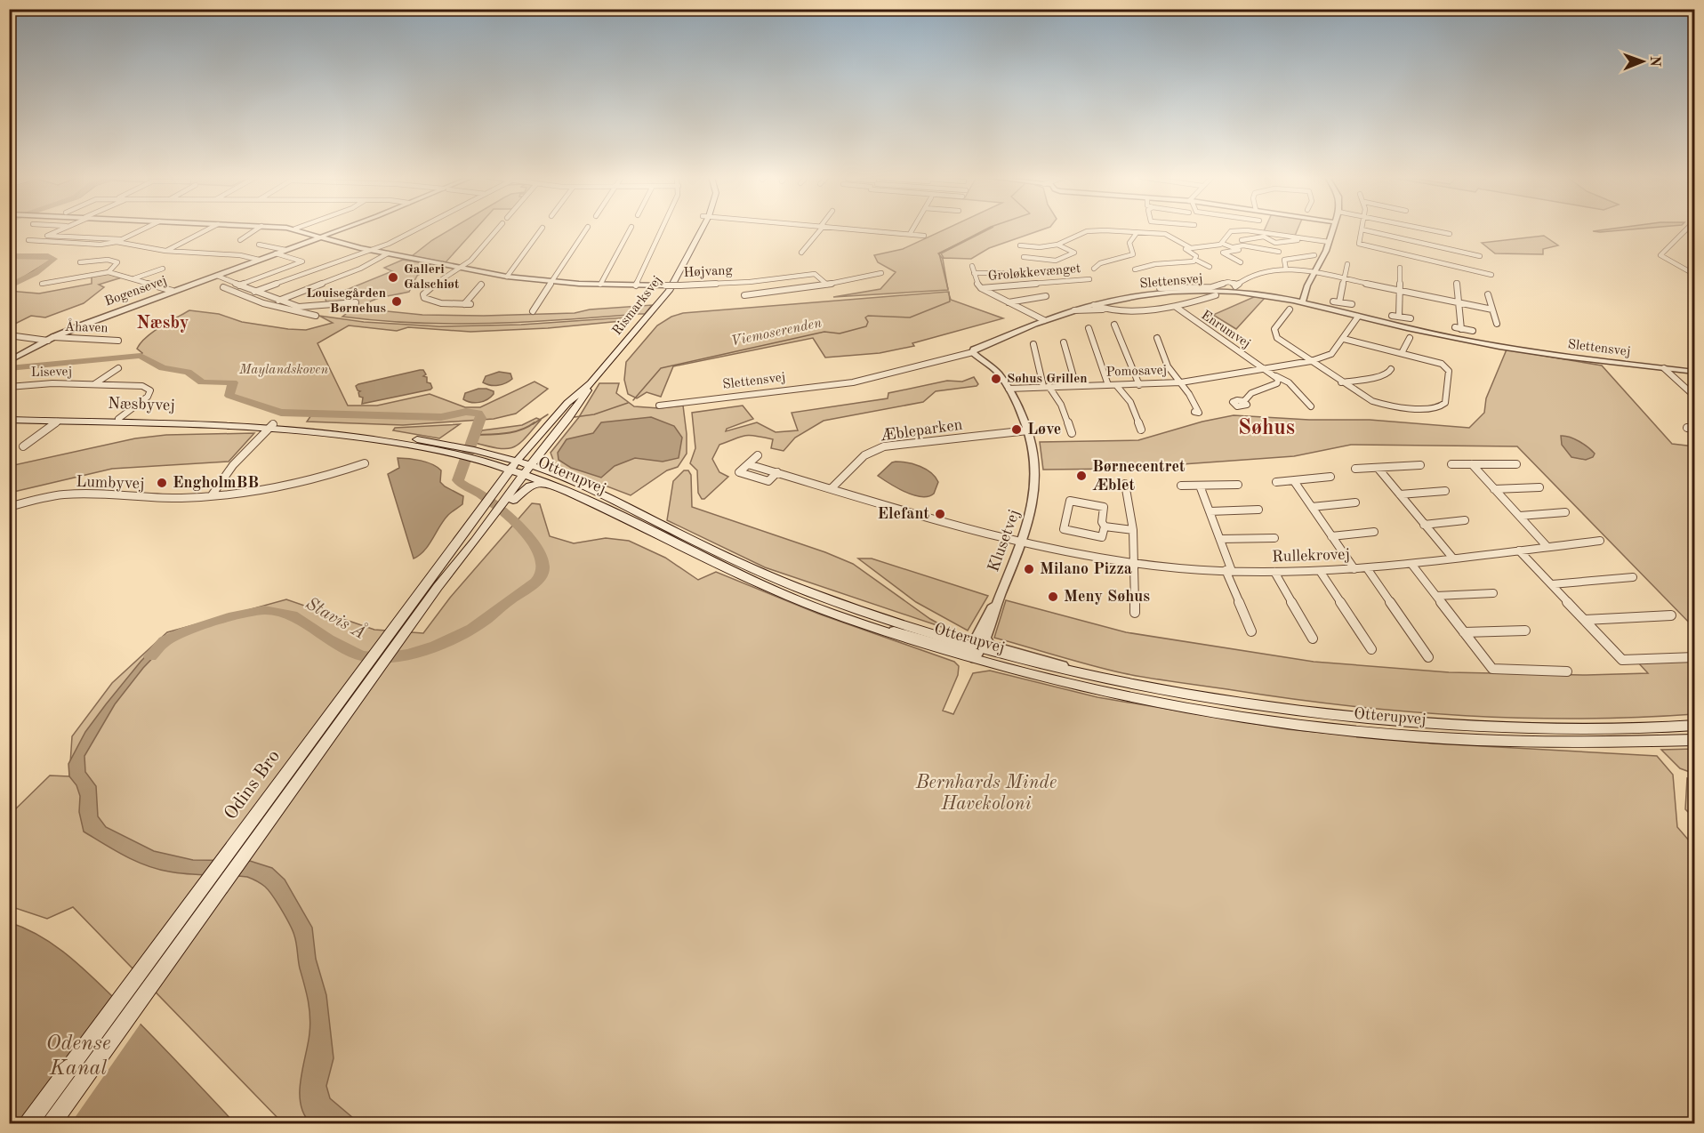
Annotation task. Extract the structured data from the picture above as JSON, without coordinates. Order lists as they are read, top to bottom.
{
  "streets": {
    "main road": [
      "Rismarksvej",
      "Næsbyvej",
      "Otterupvej",
      "Odins Bro"
    ],
    "street": [
      "Højvang",
      "Groløkkevænget",
      "Slettensvej",
      "Bogensevej",
      "Åhaven",
      "Enrumvej",
      "Pomosavej",
      "Lisevej",
      "Æbleparken",
      "Lumbyvej",
      "Klusetvej",
      "Rullekrovej"
    ]
  },
  "crossings": [
    ["Højvang", "Bogensevej"],
    ["Groløkkevænget", "Slettensvej"],
    ["Slettensvej", "Pomosavej"],
    ["Slettensvej", "Klusetvej"],
    ["Bogensevej", "Åhaven"],
    ["Rismarksvej", "Otterupvej"],
    ["Rismarksvej", "Odins Bro"],
    ["Enrumvej", "Pomosavej"],
    ["Pomosavej", "Klusetvej"],
    ["Lisevej", "Næsbyvej"],
    ["Næsbyvej", "Otterupvej"],
    ["Æbleparken", "Klusetvej"],
    ["Otterupvej", "Klusetvej"],
    ["Otterupvej", "Odins Bro"],
    ["Klusetvej", "Rullekrovej"]
  ],
  "districts": ["Næsby", "Søhus"],
  "water": ["Viemoserenden", "Stavis Å", "Odense Kanal"],
  "parks": ["Maylandskoven", "Bernhards Minde Havekoloni"],
  "places": [
    "Galleri Galschiøt",
    "Louisegården Børnehus",
    "Søhus Grillen",
    "Løve",
    "Børnecentret Æblet",
    "EngholmBB",
    "Elefant",
    "Milano Pizza",
    "Meny Søhus"
  ],
  "north": "right"
}
